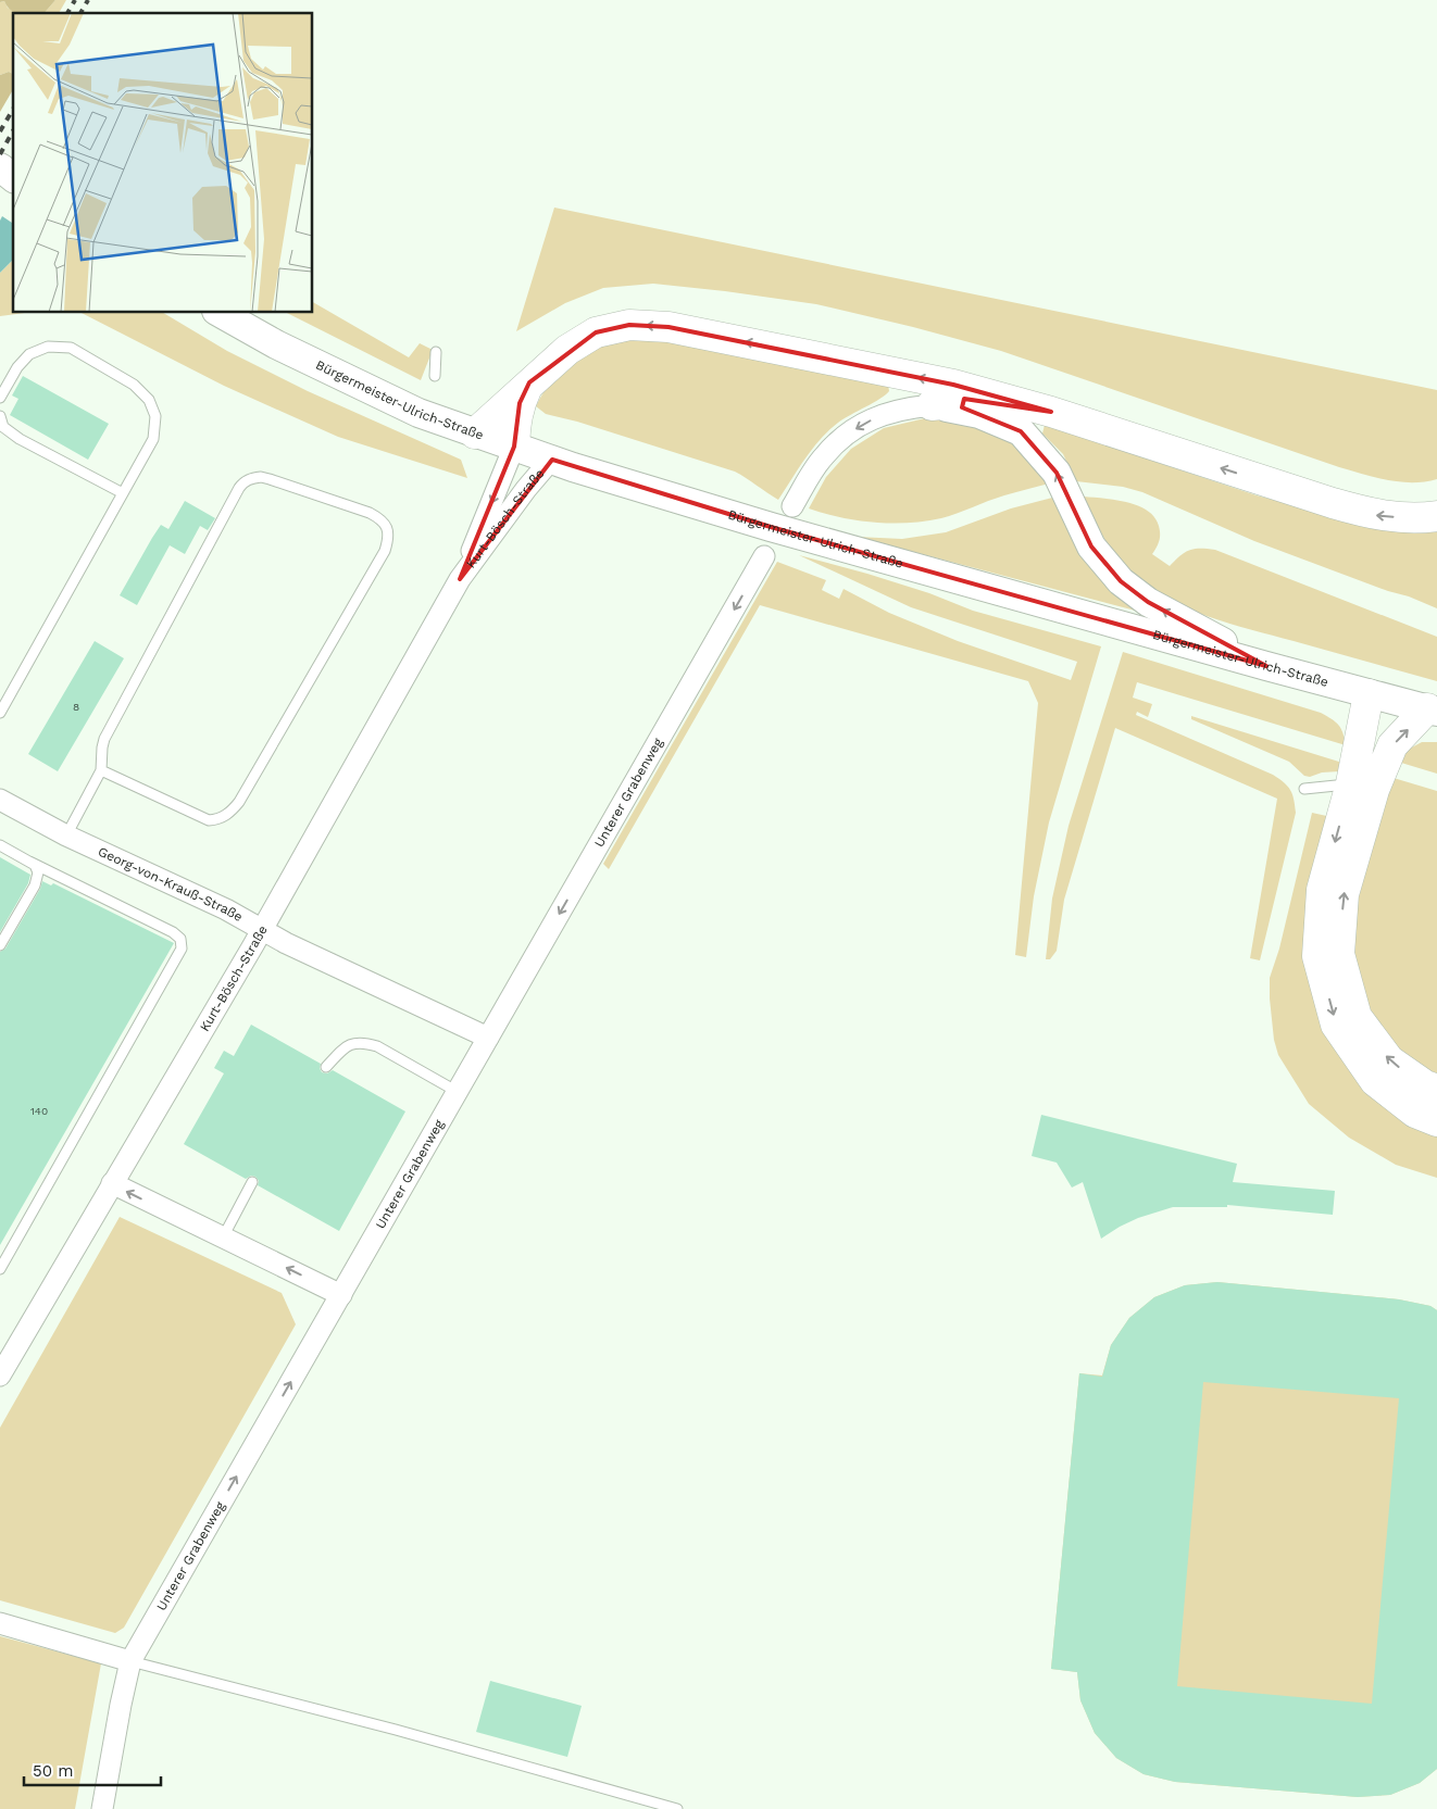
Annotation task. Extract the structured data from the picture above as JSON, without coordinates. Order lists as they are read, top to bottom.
{
  "streets": {
    "main road": ["Bürgermeister-Ulrich-Straße"],
    "street": ["Kurt-Bösch-Straße", "Unterer Grabenweg", "Georg-von-Krauß-Straße"]
  },
  "crossings": [
    ["Bürgermeister-Ulrich-Straße", "Kurt-Bösch-Straße"],
    ["Kurt-Bösch-Straße", "Georg-von-Krauß-Straße"],
    ["Unterer Grabenweg", "Georg-von-Krauß-Straße"]
  ],
  "house_numbers": ["8", "140"],
  "scale_bar": "50 m"
}
